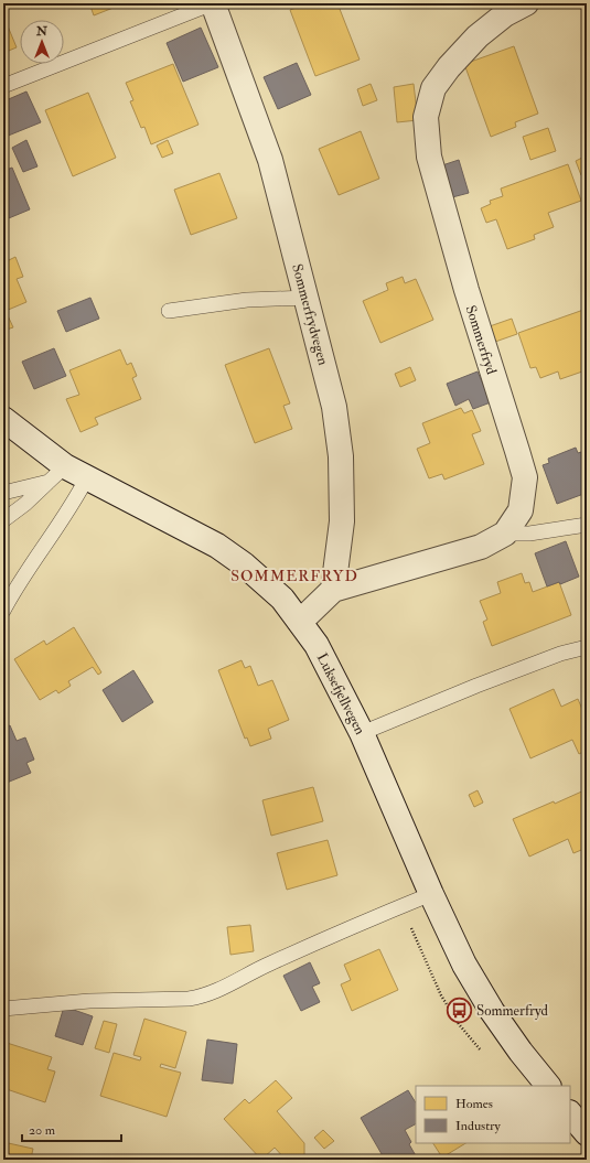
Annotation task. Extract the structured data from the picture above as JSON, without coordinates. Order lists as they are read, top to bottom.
{
  "streets": {
    "street": ["Sommerfrydvegen", "Sommerfryd", "Luksefjellvegen"]
  },
  "crossings": [
    ["Sommerfrydvegen", "Sommerfryd"]
  ],
  "districts": ["SOMMERFRYD"],
  "places": {
    "bus stop": ["Sommerfryd"]
  },
  "legend": ["Homes", "Industry"],
  "scale_bar": "20 m",
  "north": "top"
}
